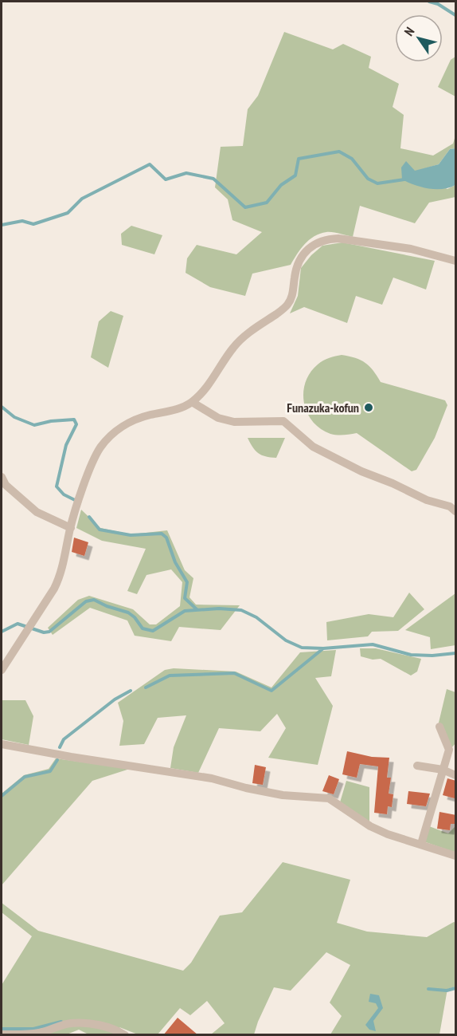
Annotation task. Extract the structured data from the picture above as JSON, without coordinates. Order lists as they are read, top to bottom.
{
  "places": ["Funazuka-kofun"],
  "north": "top left"
}
